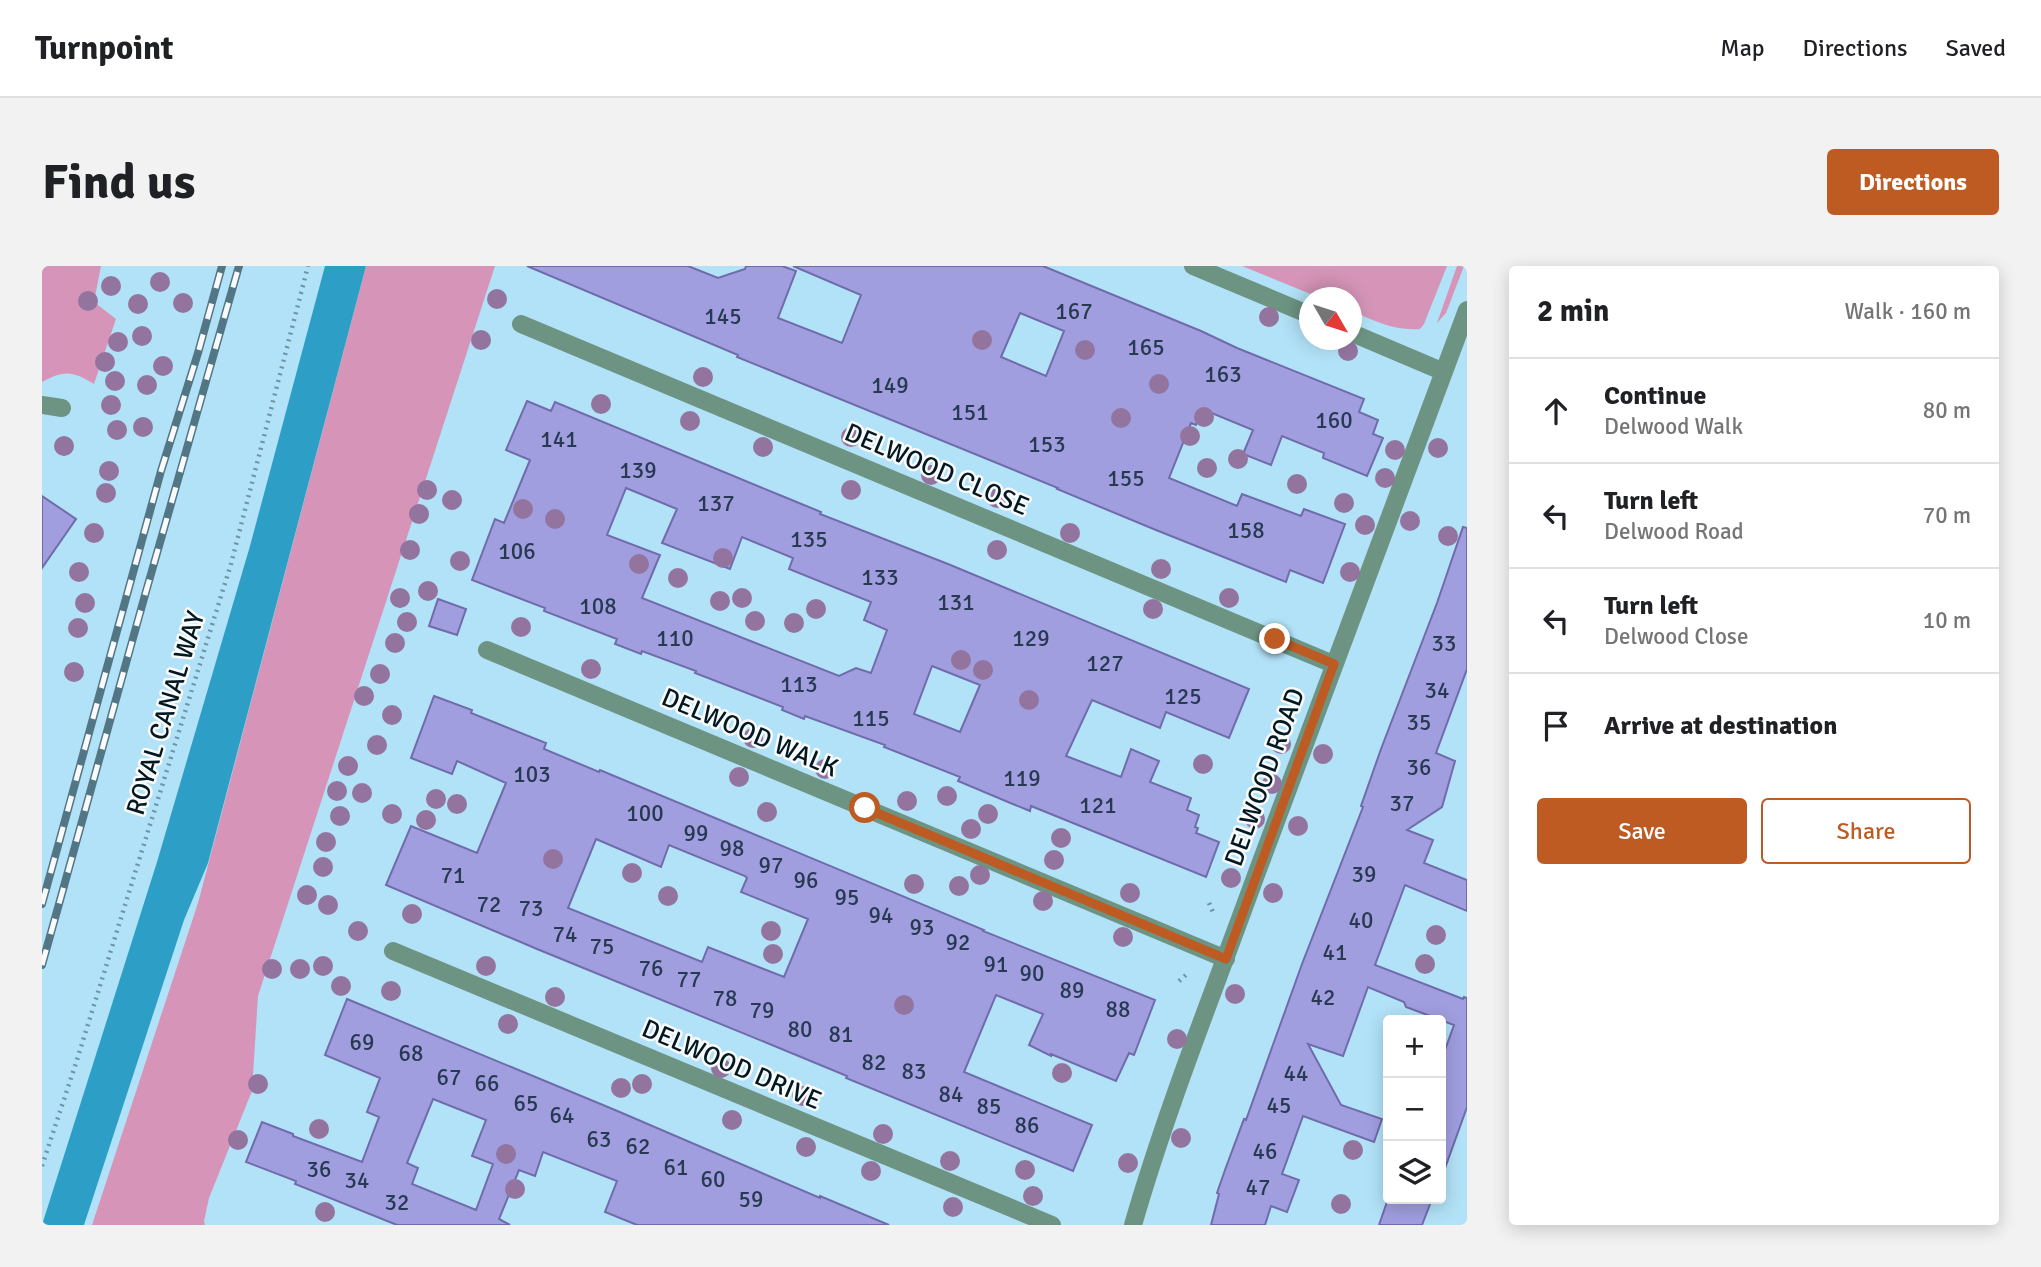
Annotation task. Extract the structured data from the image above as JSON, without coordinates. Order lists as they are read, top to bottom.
{
  "streets": {
    "street": [
      "DELWOOD CLOSE",
      "DELWOOD WALK",
      "DELWOOD ROAD",
      "DELWOOD DRIVE"
    ],
    "path": ["ROYAL CANAL WAY"]
  },
  "crossings": [
    ["DELWOOD CLOSE", "DELWOOD ROAD"],
    ["DELWOOD WALK", "DELWOOD ROAD"]
  ],
  "house_numbers": [
    "167",
    "145",
    "165",
    "163",
    "149",
    "151",
    "160",
    "141",
    "153",
    "139",
    "155",
    "137",
    "158",
    "135",
    "106",
    "133",
    "131",
    "108",
    "110",
    "129",
    "33",
    "127",
    "113",
    "34",
    "125",
    "115",
    "35",
    "36",
    "103",
    "119",
    "37",
    "121",
    "100",
    "99",
    "98",
    "97",
    "39",
    "71",
    "96",
    "95",
    "72",
    "73",
    "94",
    "40",
    "93",
    "74",
    "92",
    "75",
    "41",
    "91",
    "76",
    "90",
    "77",
    "89",
    "42",
    "78",
    "88",
    "79",
    "80",
    "81",
    "69",
    "68",
    "82",
    "83",
    "44",
    "67",
    "66",
    "84",
    "65",
    "45",
    "85",
    "64",
    "86",
    "63",
    "62",
    "46",
    "61",
    "36",
    "60",
    "34",
    "47",
    "59",
    "32"
  ],
  "north": "bottom right",
  "page": {
    "header": "Turnpoint",
    "nav": ["Map", "Directions", "Saved"],
    "buttons": [
      "Directions",
      ["Save", "Share"]
    ],
    "title": "Find us",
    "heading": ["2 min", "Walk · 160 m"],
    "list": [
      ["Continue", "Delwood Walk", "80 m"],
      ["Turn left", "Delwood Road", "70 m"],
      ["Turn left", "Delwood Close", "10 m"],
      "Arrive at destination"
    ],
    "map_buttons": ["+", "−"]
  }
}
